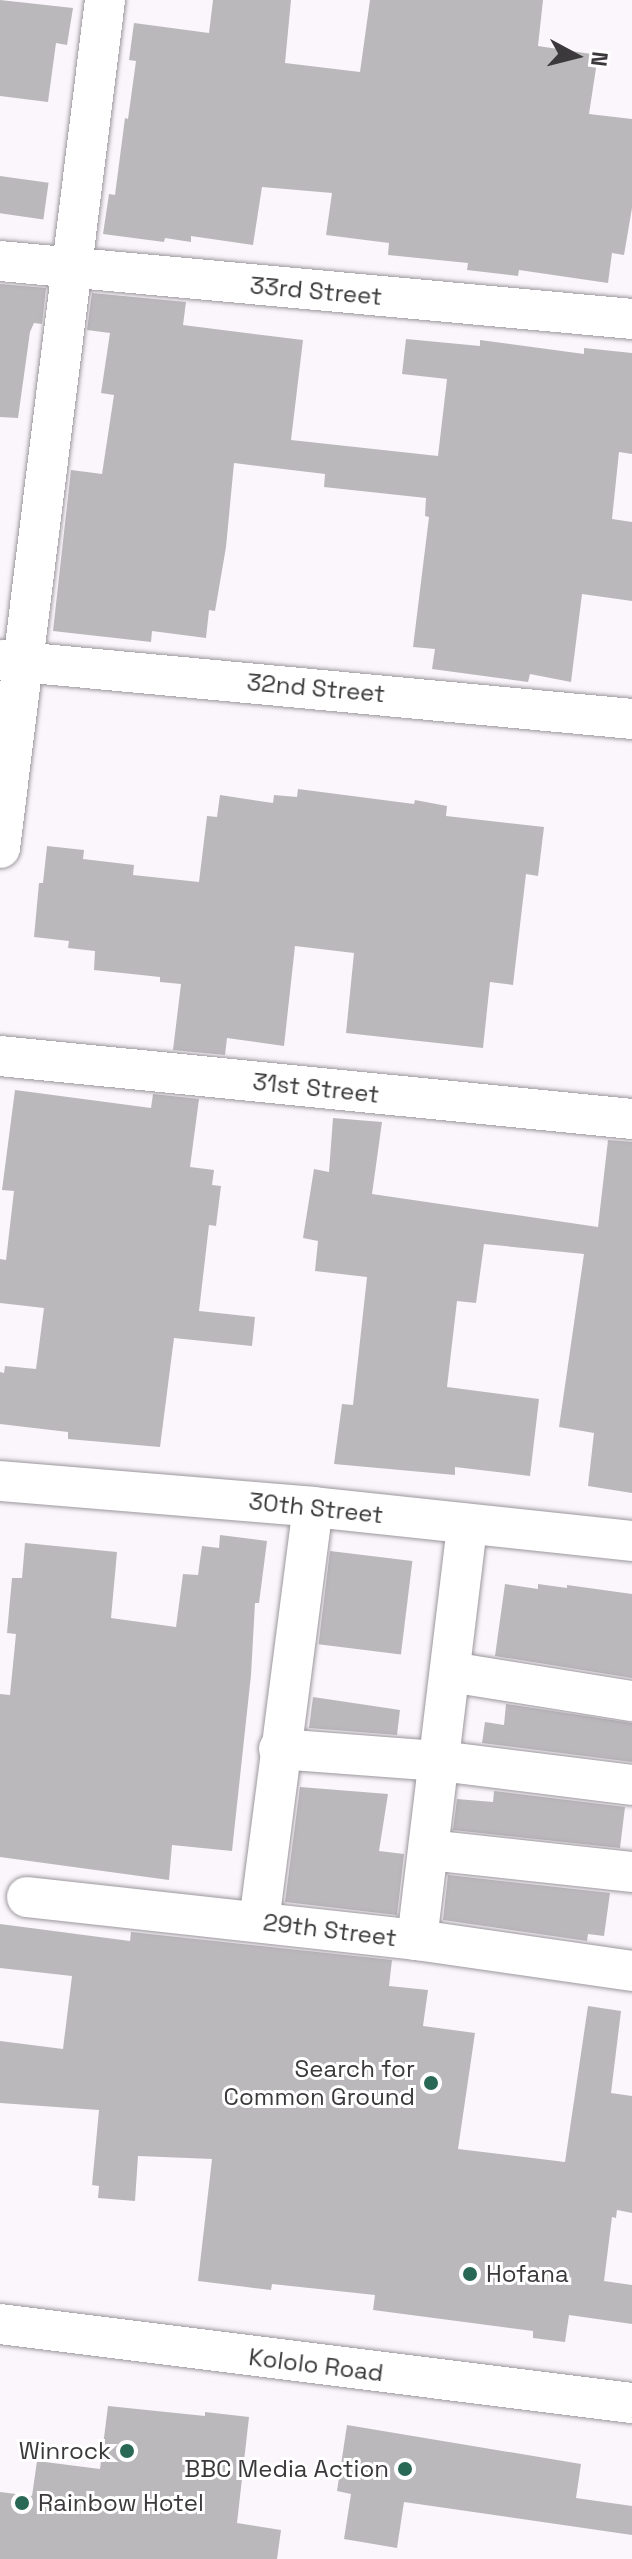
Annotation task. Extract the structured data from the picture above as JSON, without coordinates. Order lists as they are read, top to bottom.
{
  "streets": {
    "street": [
      "33rd Street",
      "32nd Street",
      "31st Street",
      "30th Street",
      "29th Street",
      "Kololo Road"
    ]
  },
  "places": [
    "Search for Common Ground",
    "Hofana",
    "Winrock",
    "BBC Media Action",
    "Rainbow Hotel"
  ],
  "north": "right"
}
